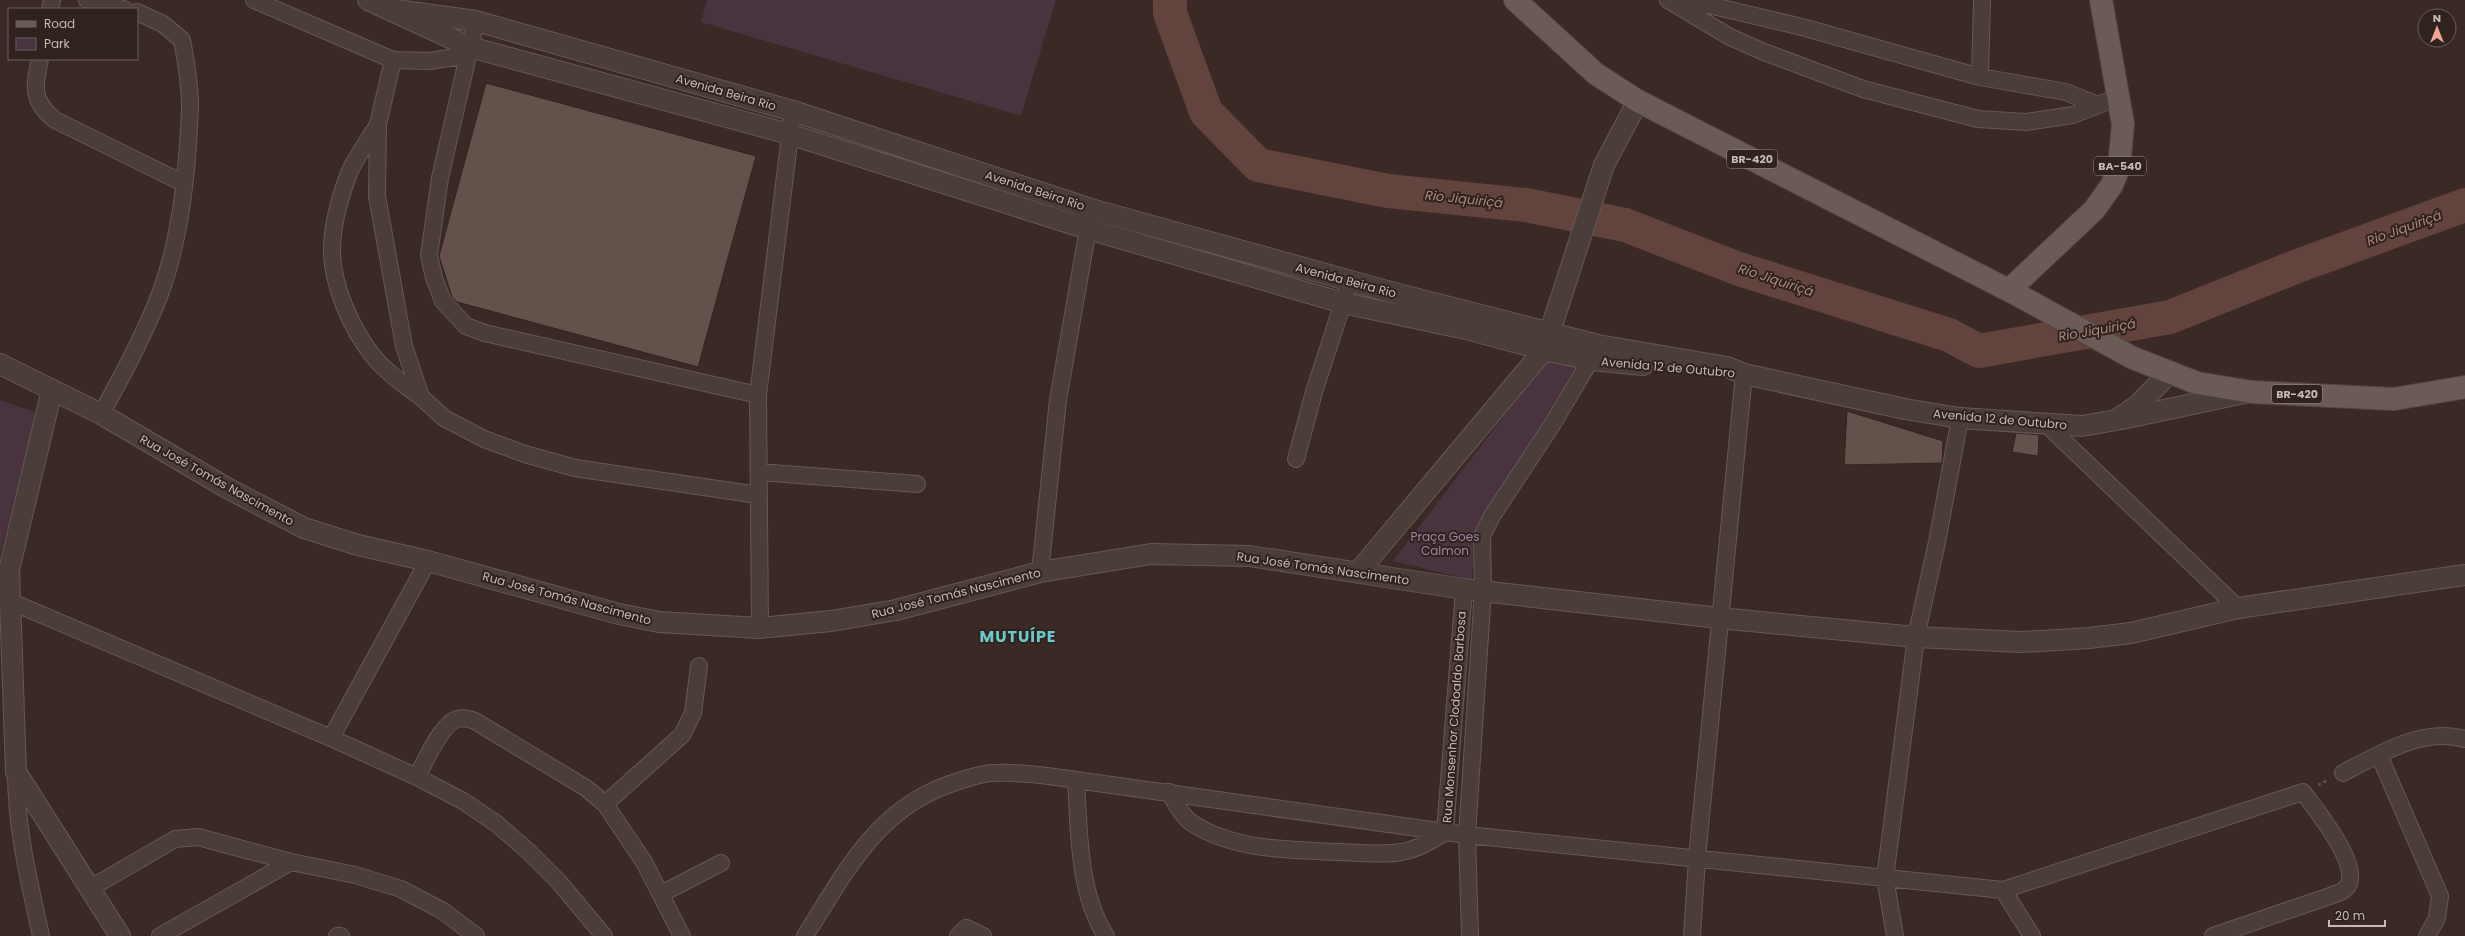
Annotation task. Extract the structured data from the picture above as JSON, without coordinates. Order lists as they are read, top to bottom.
{
  "streets": {
    "main road": ["BR-420", "BA-540"],
    "street": [
      "Avenida Beira Rio",
      "Avenida 12 de Outubro",
      "Rua José Tomás Nascimento",
      "Rua Monsenhor Clodoaldo Barbosa"
    ]
  },
  "crossings": [
    ["Avenida Beira Rio", "Avenida 12 de Outubro"],
    ["BR-420", "BA-540"],
    ["BR-420", "Avenida 12 de Outubro"],
    ["Rua José Tomás Nascimento", "Rua Monsenhor Clodoaldo Barbosa"]
  ],
  "districts": ["MUTUÍPE"],
  "water": ["Rio Jiquiriçá"],
  "parks": ["Praça Goes Calmon"],
  "legend": ["Road", "Park"],
  "scale_bar": "20 m",
  "north": "top"
}
